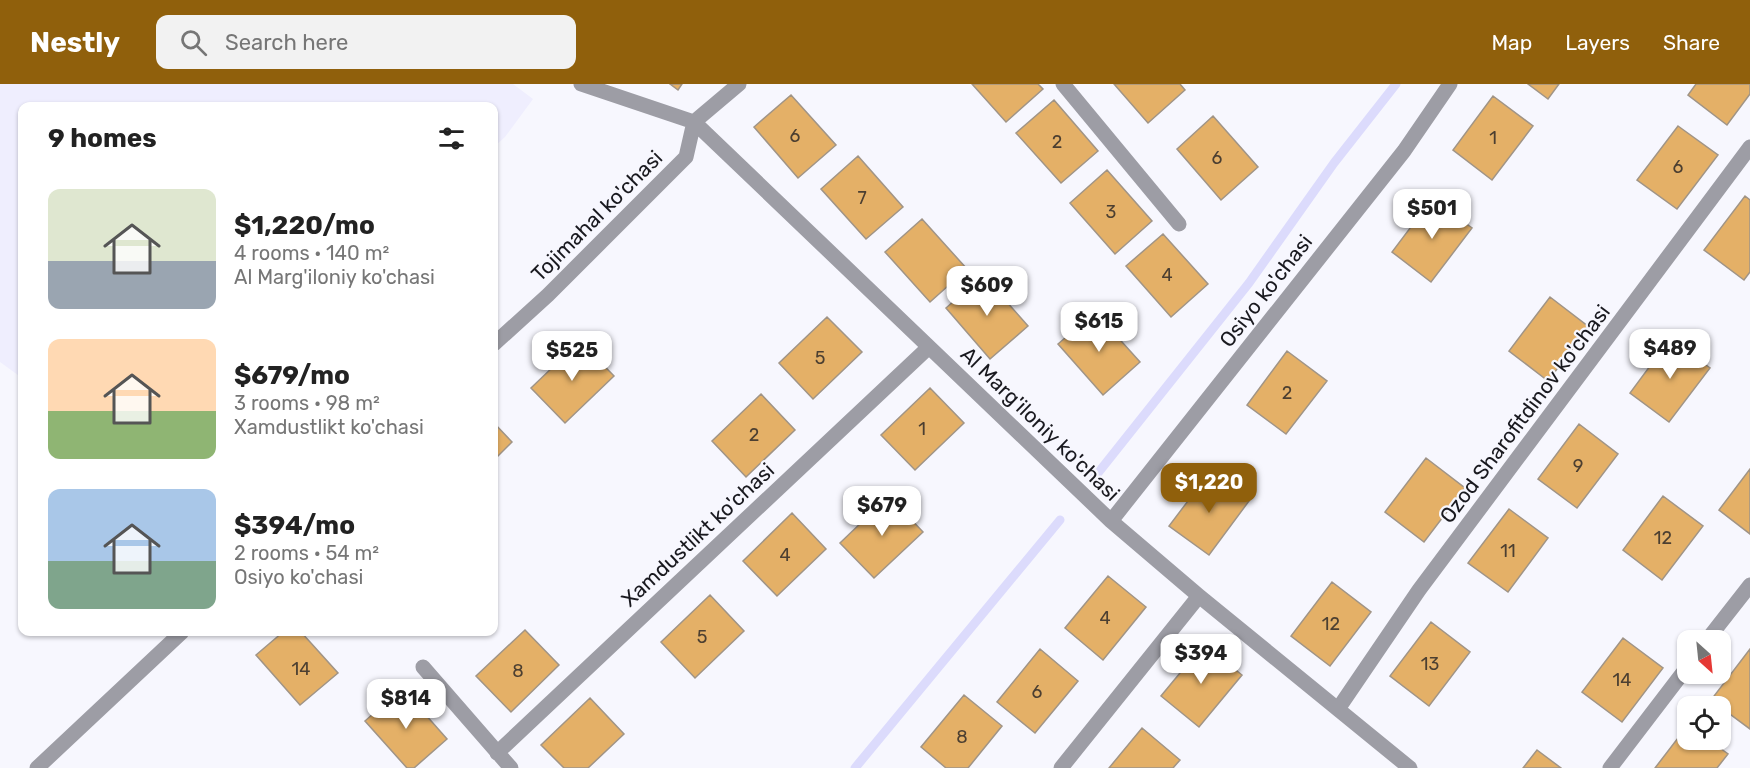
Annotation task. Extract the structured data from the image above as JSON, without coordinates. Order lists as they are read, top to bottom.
{
  "streets": {
    "street": [
      "Tojimahal ko'chasi",
      "Osiyo ko'chasi",
      "Ozod Sharofitdinov ko'chasi",
      "Al Marg'iloniy ko'chasi",
      "Xamdustlikt ko'chasi"
    ]
  },
  "crossings": [
    ["Tojimahal ko'chasi", "Al Marg'iloniy ko'chasi"],
    ["Osiyo ko'chasi", "Al Marg'iloniy ko'chasi"],
    ["Ozod Sharofitdinov ko'chasi", "Al Marg'iloniy ko'chasi"],
    ["Al Marg'iloniy ko'chasi", "Xamdustlikt ko'chasi"]
  ],
  "house_numbers": [
    "6",
    "1",
    "2",
    "6",
    "6",
    "7",
    "3",
    "4",
    "5",
    "2",
    "1",
    "2",
    "9",
    "12",
    "11",
    "4",
    "4",
    "12",
    "5",
    "13",
    "14",
    "8",
    "14",
    "6",
    "8"
  ],
  "north": "bottom right",
  "page": {
    "header": "Nestly",
    "search": "Search here",
    "nav": ["Map", "Layers", "Share"],
    "heading": "9 homes",
    "list": [
      {
        "name": "$1,220/mo",
        "note": "4 rooms · 140 m² · Al Marg'iloniy ko'chasi"
      },
      {
        "name": "$679/mo",
        "note": "3 rooms · 98 m² · Xamdustlikt ko'chasi"
      },
      {
        "name": "$394/mo",
        "note": "2 rooms · 54 m² · Osiyo ko'chasi"
      }
    ],
    "price": [
      "$501",
      "$609",
      "$615",
      "$489",
      "$525",
      "$1,220",
      "$679",
      "$394",
      "$814"
    ]
  }
}
